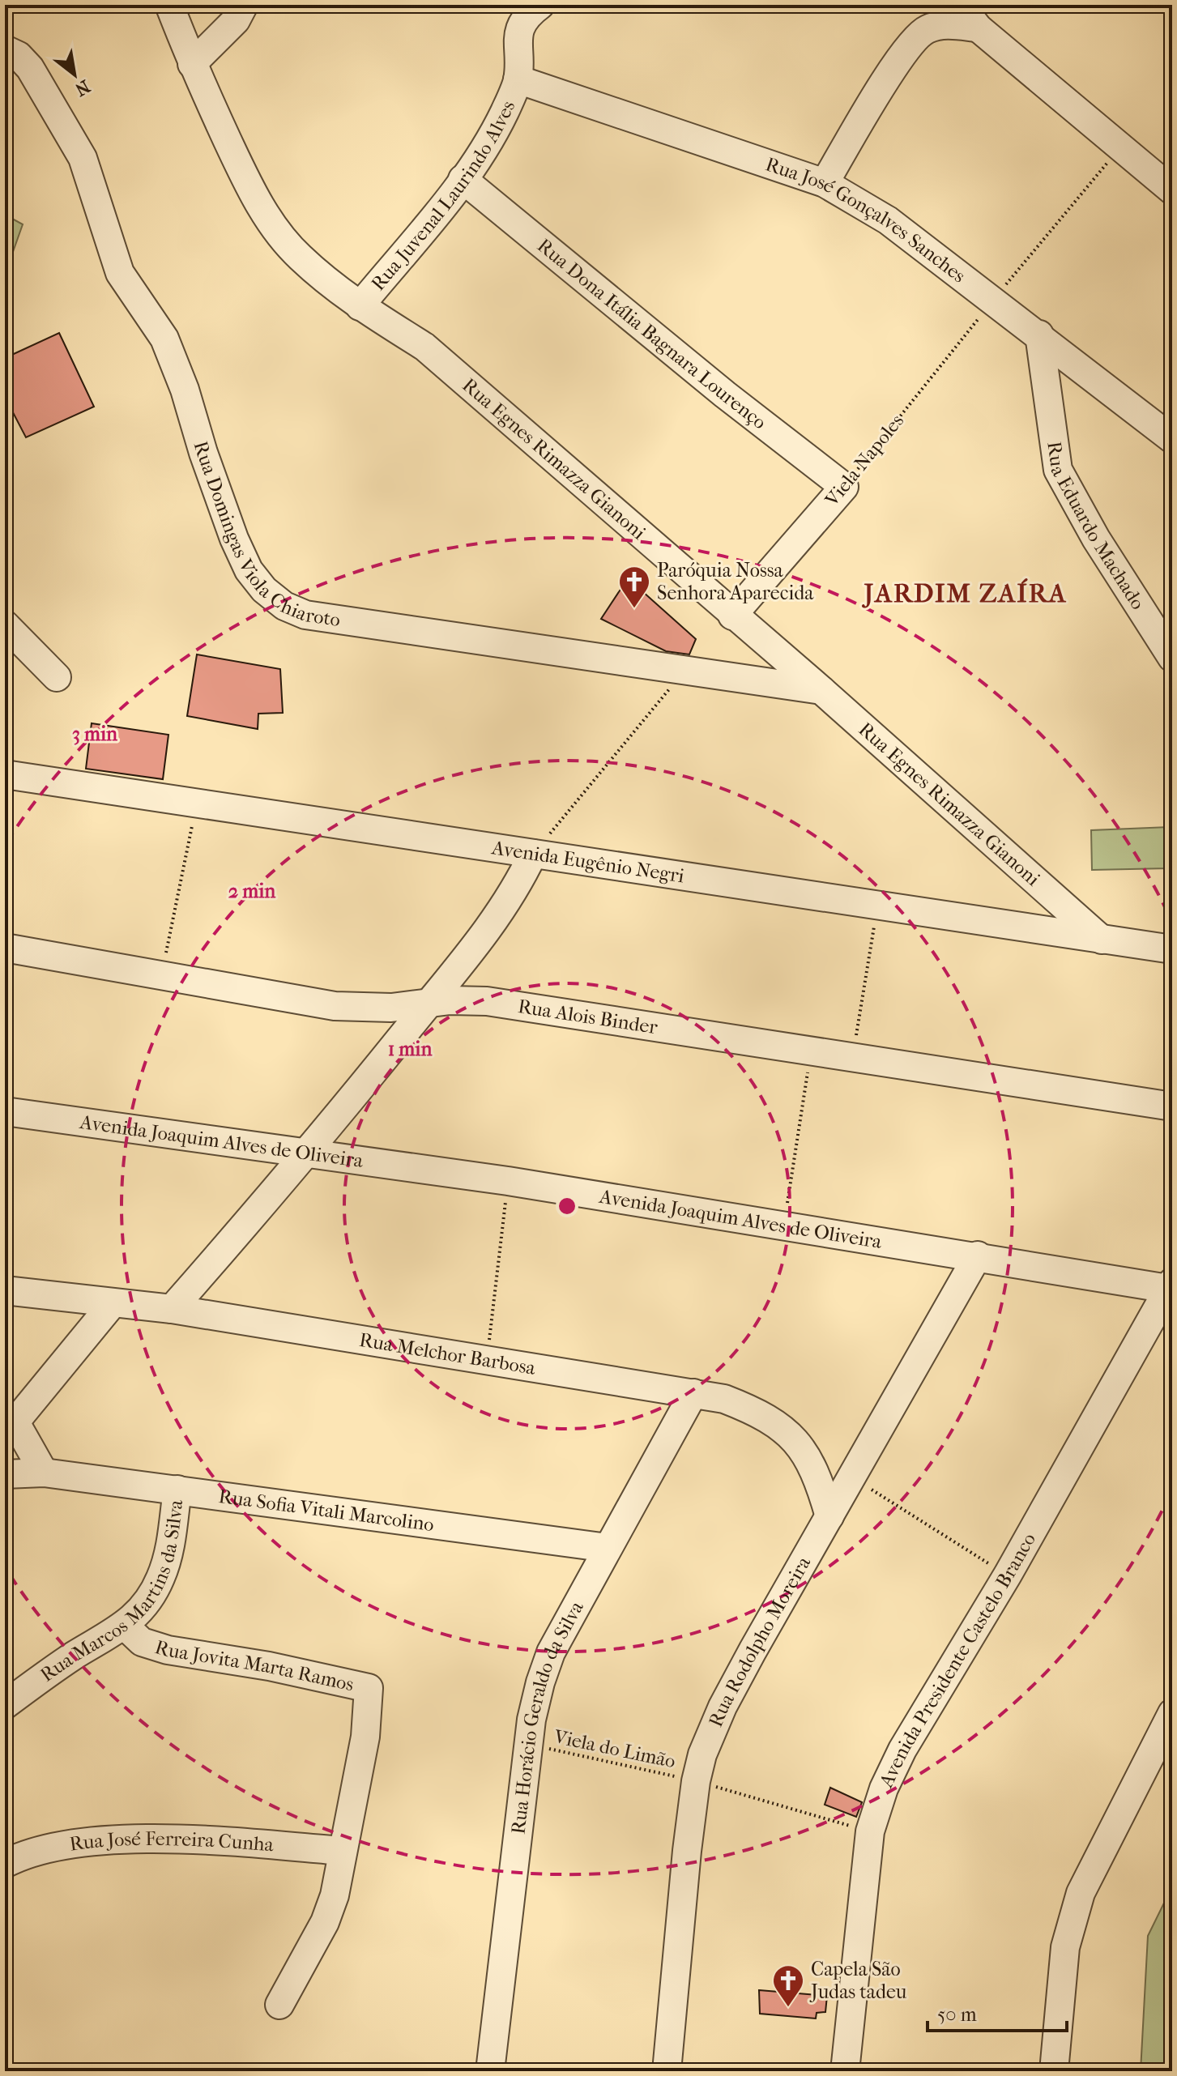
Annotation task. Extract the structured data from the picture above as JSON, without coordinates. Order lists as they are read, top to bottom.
{
  "streets": {
    "street": [
      "Rua Juvenal Laurindo Alves",
      "Rua José Gonçalves Sanches",
      "Rua Dona Itália Bagnara Lourenço",
      "Rua Egnes Rimazza Gianoni",
      "Viela Napoles",
      "Rua Eduardo Machado",
      "Rua Domingas Viola Chiaroto",
      "Avenida Eugênio Negri",
      "Rua Alois Binder",
      "Avenida Joaquim Alves de Oliveira",
      "Rua Melchor Barbosa",
      "Rua Sofia Vitali Marcolino",
      "Rua Marcos Martins da Silva",
      "Rua Rodolpho Moreira",
      "Avenida Presidente Castelo Branco",
      "Rua Jovita Marta Ramos",
      "Rua Horácio Geraldo da Silva",
      "Rua José Ferreira Cunha"
    ],
    "path": ["Viela do Limão"]
  },
  "crossings": [
    ["Rua Juvenal Laurindo Alves", "Rua José Gonçalves Sanches"],
    ["Rua Juvenal Laurindo Alves", "Rua Dona Itália Bagnara Lourenço"],
    ["Rua Juvenal Laurindo Alves", "Rua Egnes Rimazza Gianoni"],
    ["Rua José Gonçalves Sanches", "Viela Napoles"],
    ["Rua José Gonçalves Sanches", "Rua Eduardo Machado"],
    ["Rua Dona Itália Bagnara Lourenço", "Viela Napoles"],
    ["Rua Egnes Rimazza Gianoni", "Viela Napoles"],
    ["Rua Egnes Rimazza Gianoni", "Rua Domingas Viola Chiaroto"],
    ["Rua Egnes Rimazza Gianoni", "Avenida Eugênio Negri"],
    ["Avenida Joaquim Alves de Oliveira", "Rua Rodolpho Moreira"],
    ["Avenida Joaquim Alves de Oliveira", "Avenida Presidente Castelo Branco"],
    ["Rua Melchor Barbosa", "Rua Rodolpho Moreira"],
    ["Rua Melchor Barbosa", "Rua Horácio Geraldo da Silva"],
    ["Rua Sofia Vitali Marcolino", "Rua Marcos Martins da Silva"],
    ["Rua Sofia Vitali Marcolino", "Rua Horácio Geraldo da Silva"],
    ["Rua Marcos Martins da Silva", "Rua Jovita Marta Ramos"],
    ["Rua Rodolpho Moreira", "Viela do Limão"],
    ["Avenida Presidente Castelo Branco", "Viela do Limão"],
    ["Rua Jovita Marta Ramos", "Rua José Ferreira Cunha"],
    ["Rua Horácio Geraldo da Silva", "Viela do Limão"]
  ],
  "districts": ["JARDIM ZAÍRA"],
  "places": {
    "church": ["Paróquia Nossa Senhora Aparecida", "Capela São Judas tadeu"]
  },
  "scale_bar": "50 m",
  "north": "bottom right",
  "rings": ["3 min", "2 min", "1 min"]
}
